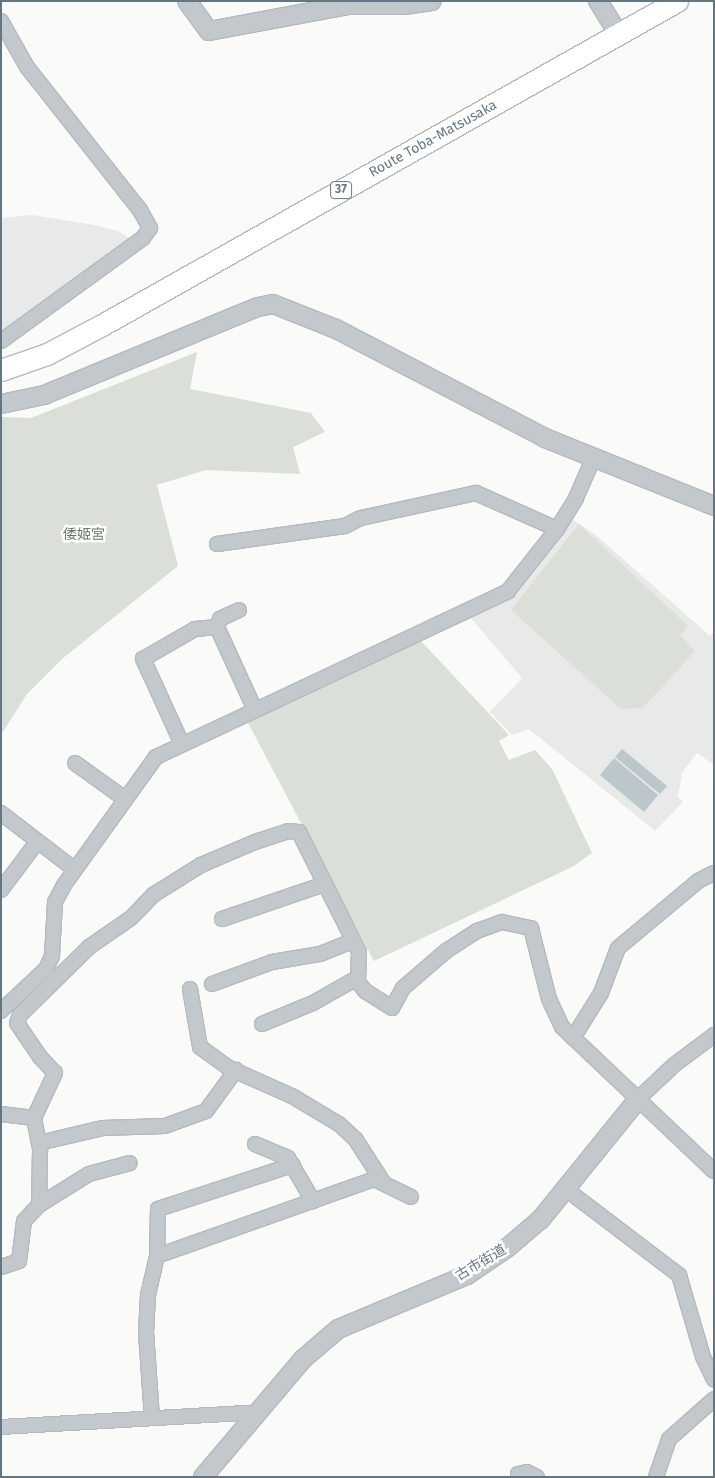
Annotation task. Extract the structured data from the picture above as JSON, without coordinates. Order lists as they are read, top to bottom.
{
  "streets": {
    "main road": ["Route Toba-Matsusaka", "37"],
    "street": ["古市街道"]
  },
  "parks": ["倭姬宮"]
}
